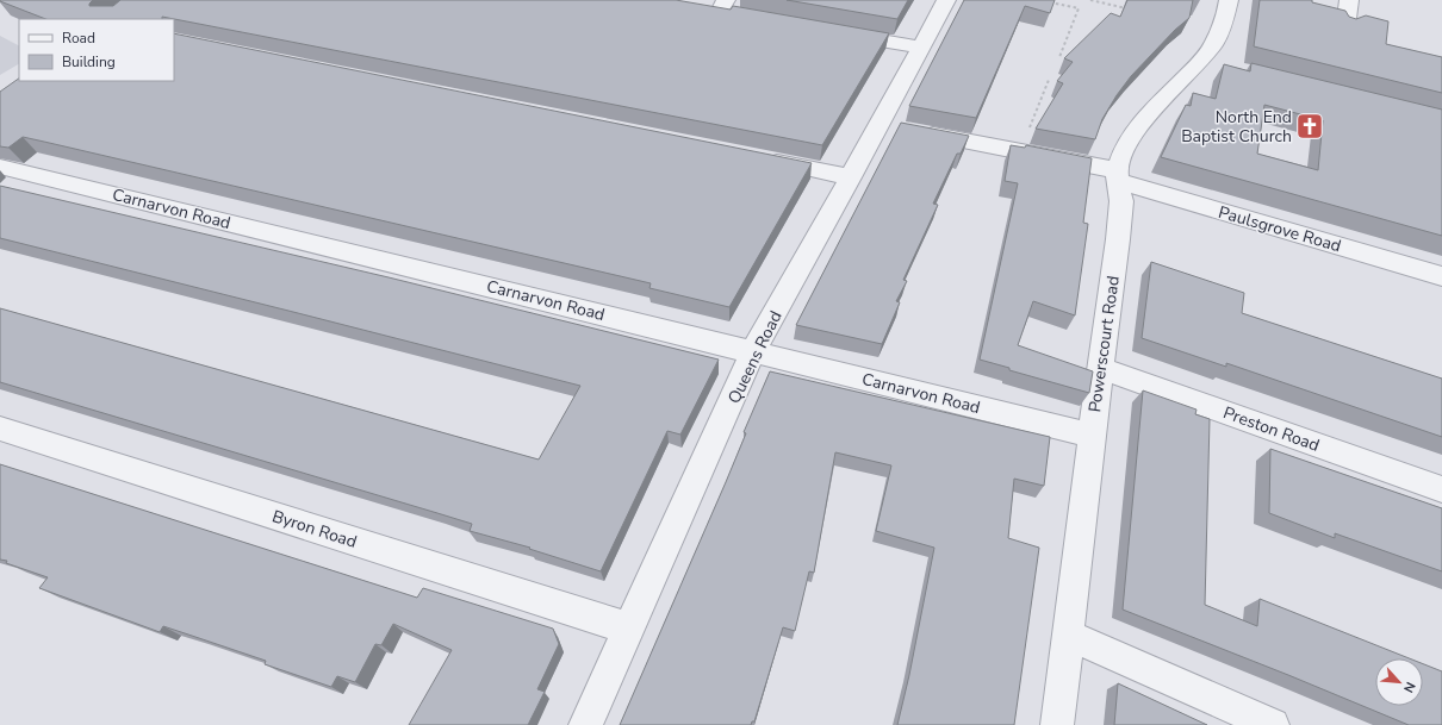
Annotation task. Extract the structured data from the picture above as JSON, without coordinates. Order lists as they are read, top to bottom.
{
  "streets": {
    "street": [
      "Carnarvon Road",
      "Paulsgrove Road",
      "Powerscourt Road",
      "Queens Road",
      "Preston Road",
      "Byron Road"
    ]
  },
  "crossings": [
    ["Carnarvon Road", "Powerscourt Road"],
    ["Carnarvon Road", "Queens Road"],
    ["Paulsgrove Road", "Powerscourt Road"],
    ["Paulsgrove Road", "Queens Road"],
    ["Powerscourt Road", "Preston Road"],
    ["Queens Road", "Byron Road"]
  ],
  "places": {
    "church": ["North End Baptist Church"]
  },
  "legend": ["Road", "Building"],
  "north": "bottom right"
}
